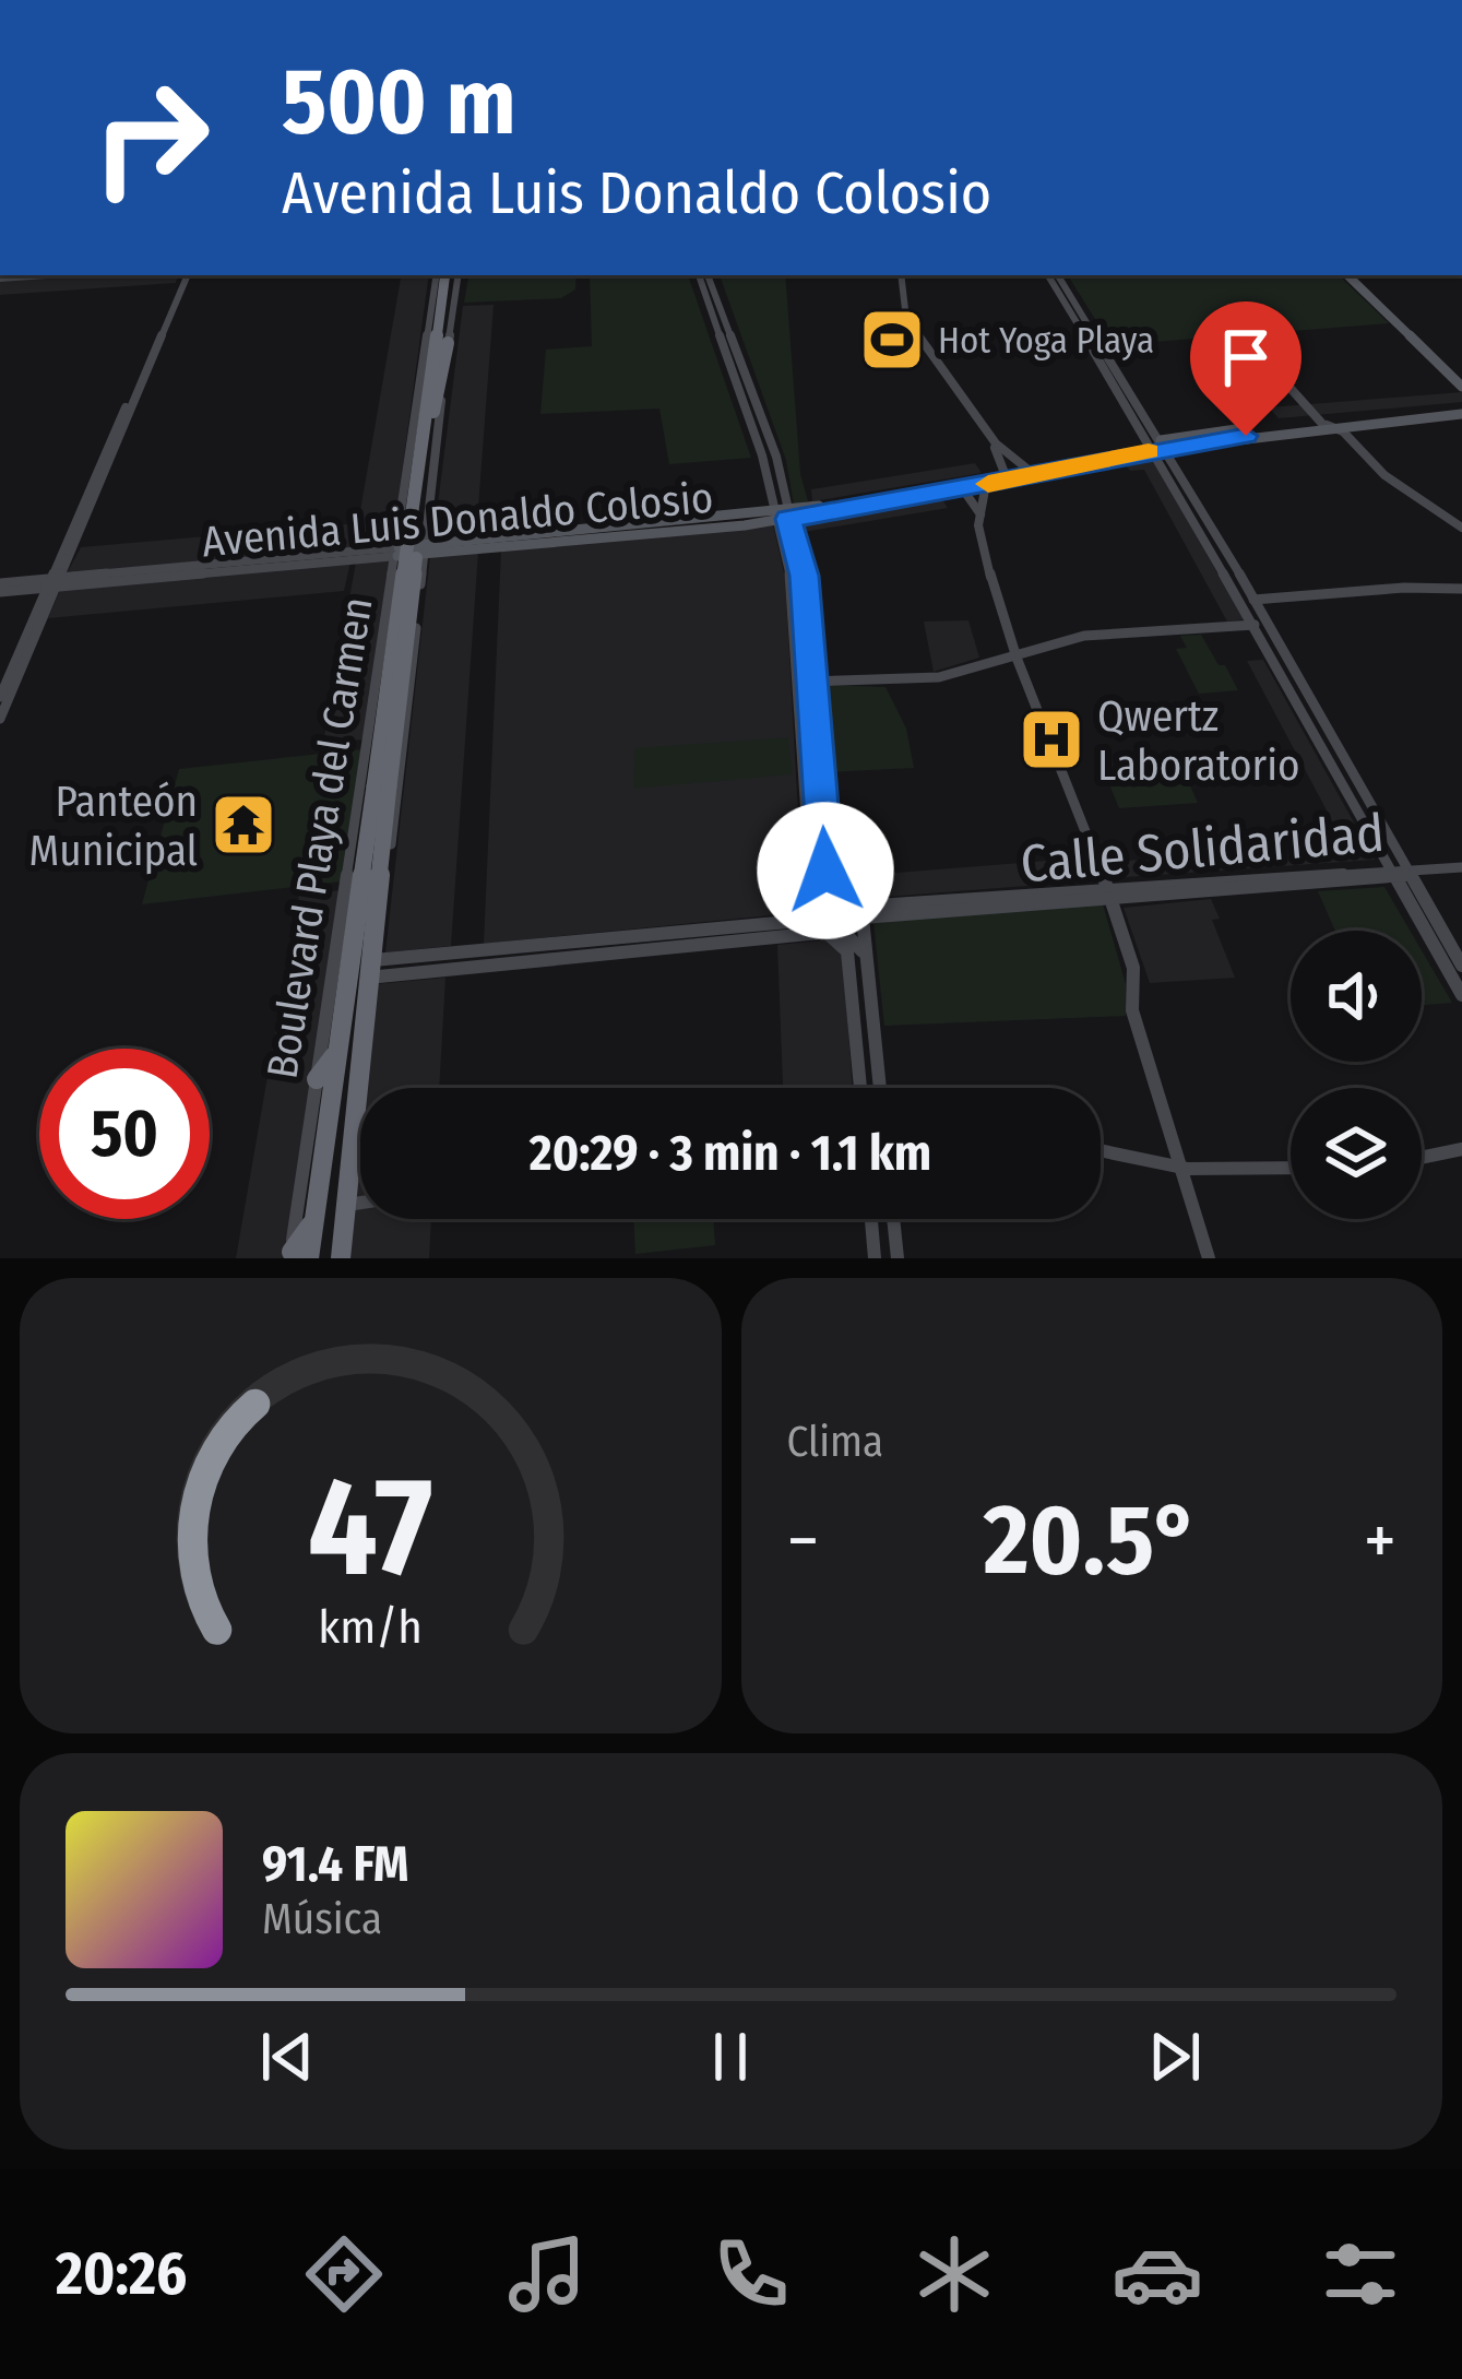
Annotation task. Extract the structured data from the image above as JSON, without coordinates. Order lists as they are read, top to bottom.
{
  "streets": {
    "main road": ["Avenida Luis Donaldo Colosio", "Boulevard Playa del Carmen", "Calle Solidaridad"]
  },
  "crossings": [
    ["Avenida Luis Donaldo Colosio", "Boulevard Playa del Carmen"]
  ],
  "places": {
    "sports": ["Hot Yoga Playa"],
    "hospital": ["Qwertz Laboratorio"],
    "temple": ["Panteón Municipal"]
  },
  "page": {
    "turn": ["500 m", "Avenida Luis Donaldo Colosio"],
    "limit": "50",
    "trip": "20:29 · 3 min · 1.1 km",
    "tile": "Clima",
    "heat": ["−", "20.5°", "+"],
    "song": ["91.4 FM", "Música"],
    "tabs": "20:26",
    "gauge": ["47", "km/h"]
  }
}
